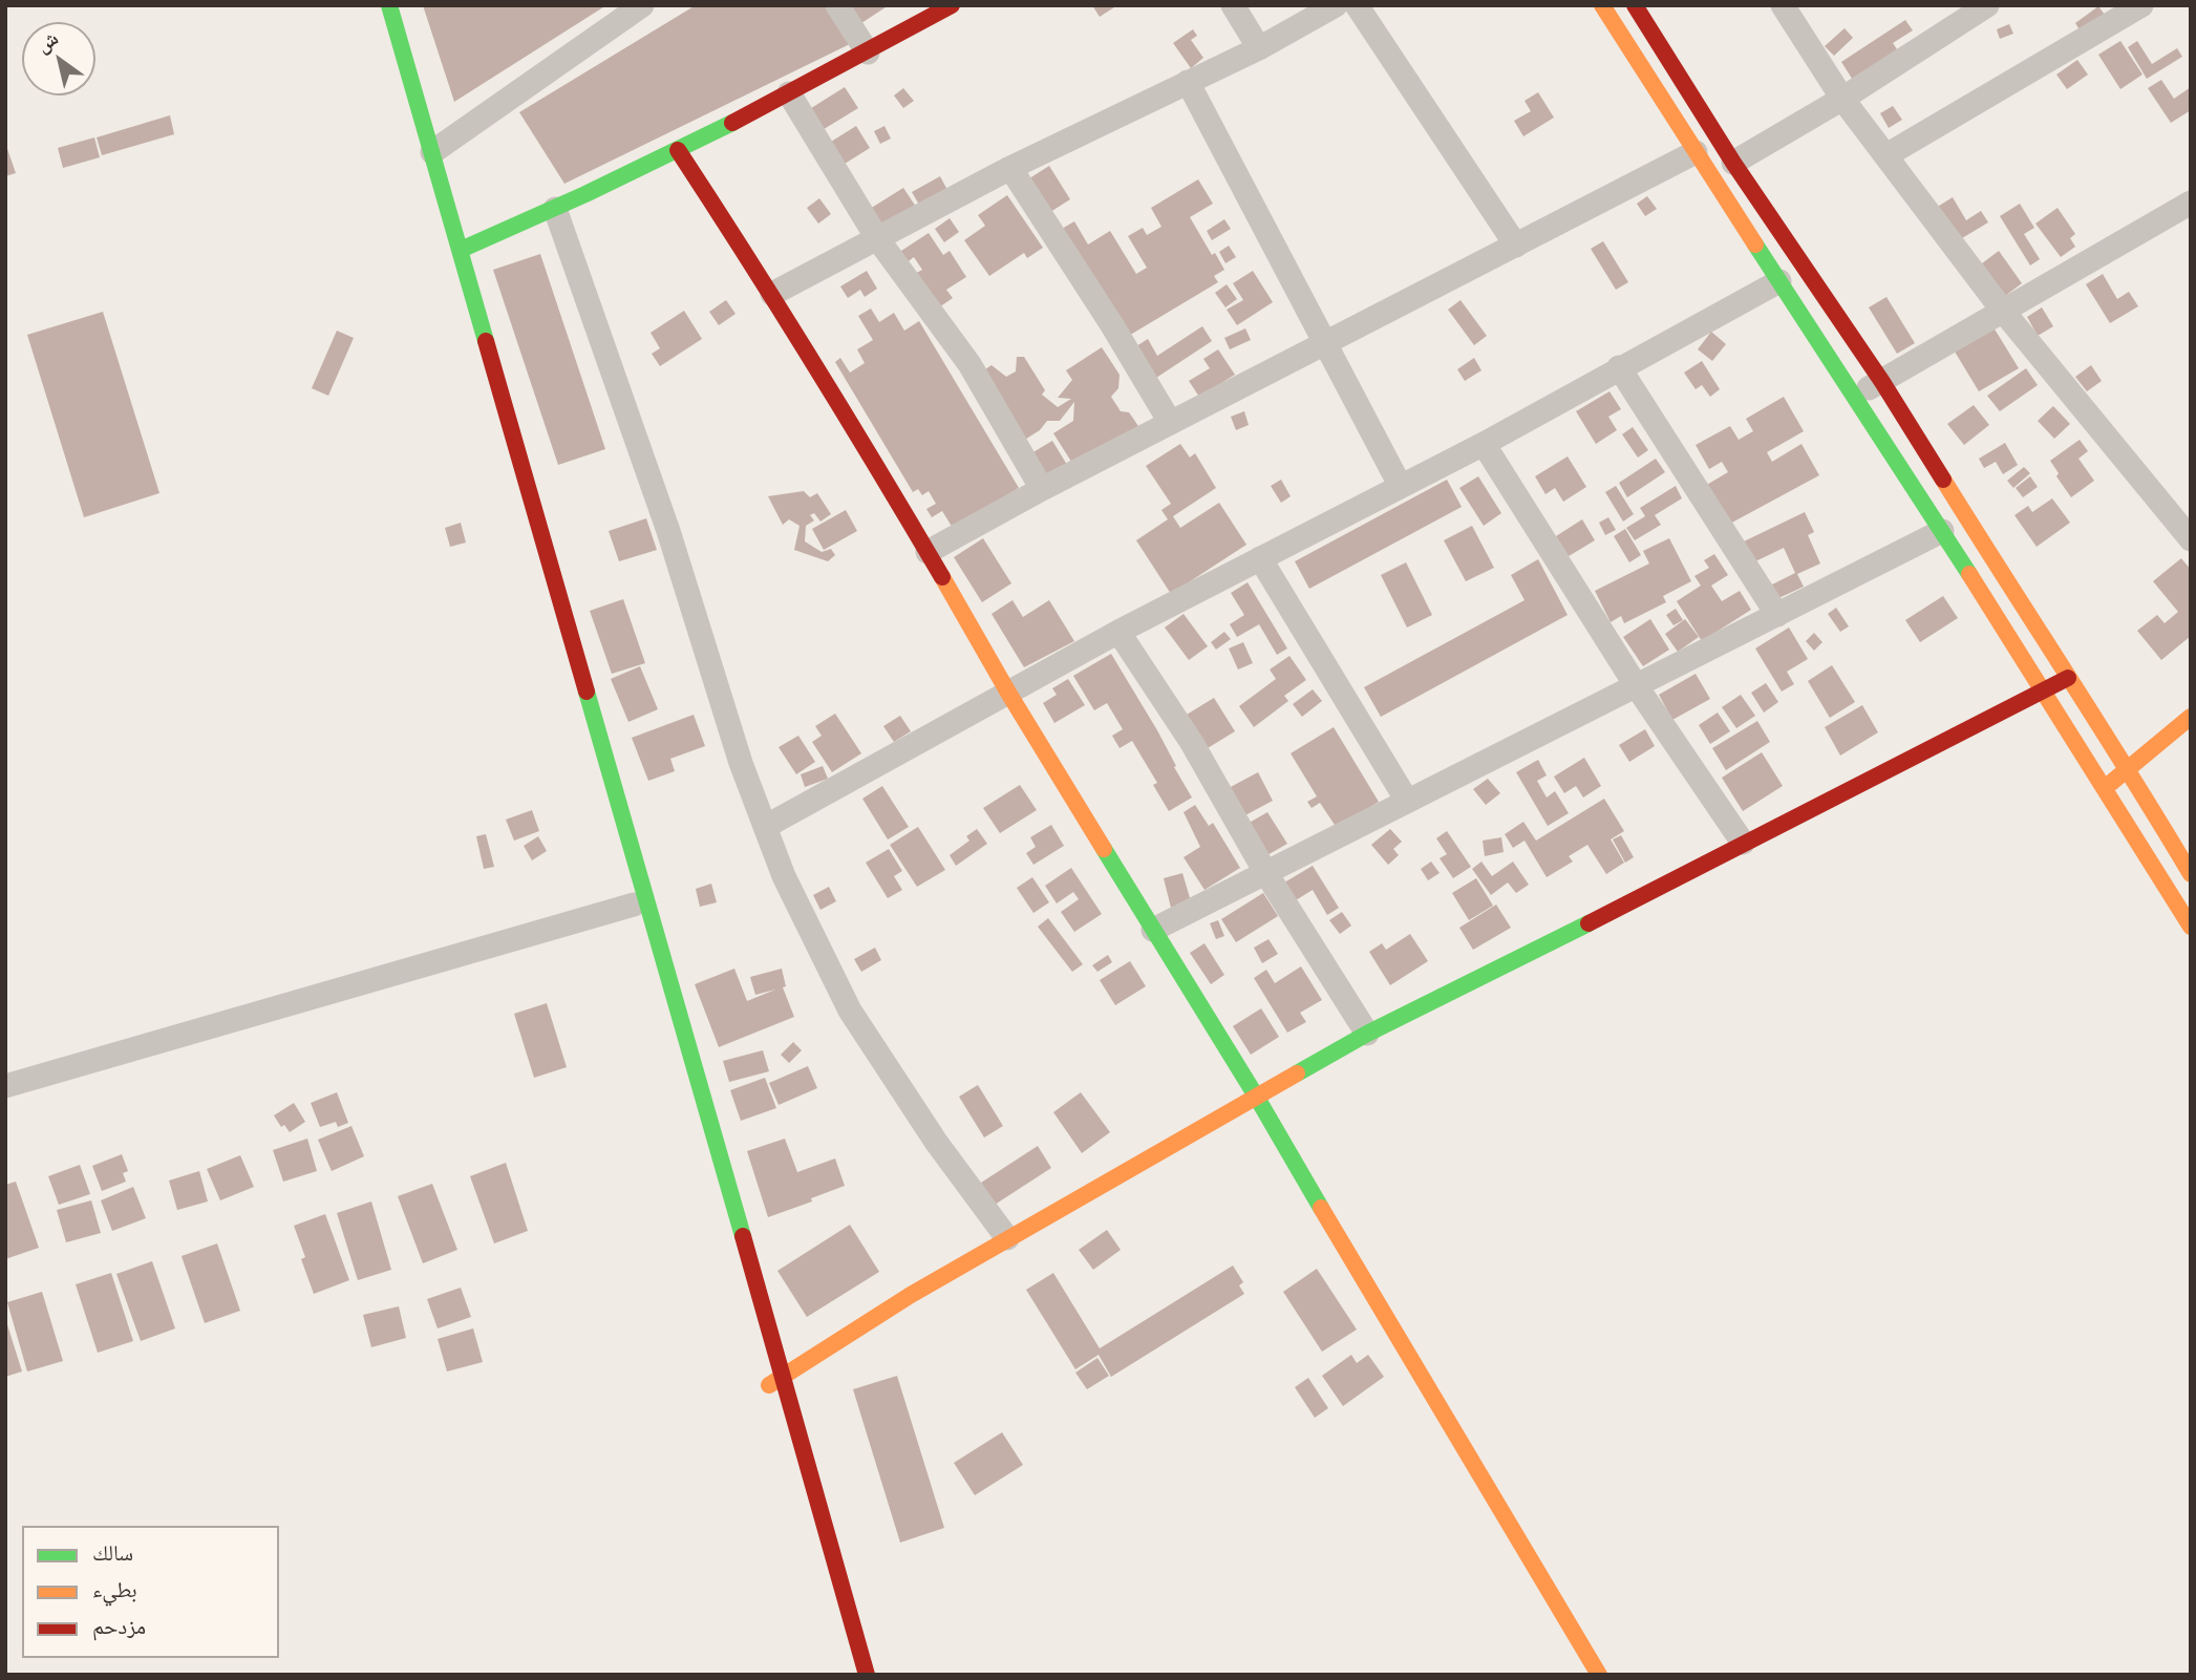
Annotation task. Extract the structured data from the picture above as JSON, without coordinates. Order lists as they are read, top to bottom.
{
  "legend": ["سالك", "بطيء", "مزدحم"],
  "north": "top left"
}
